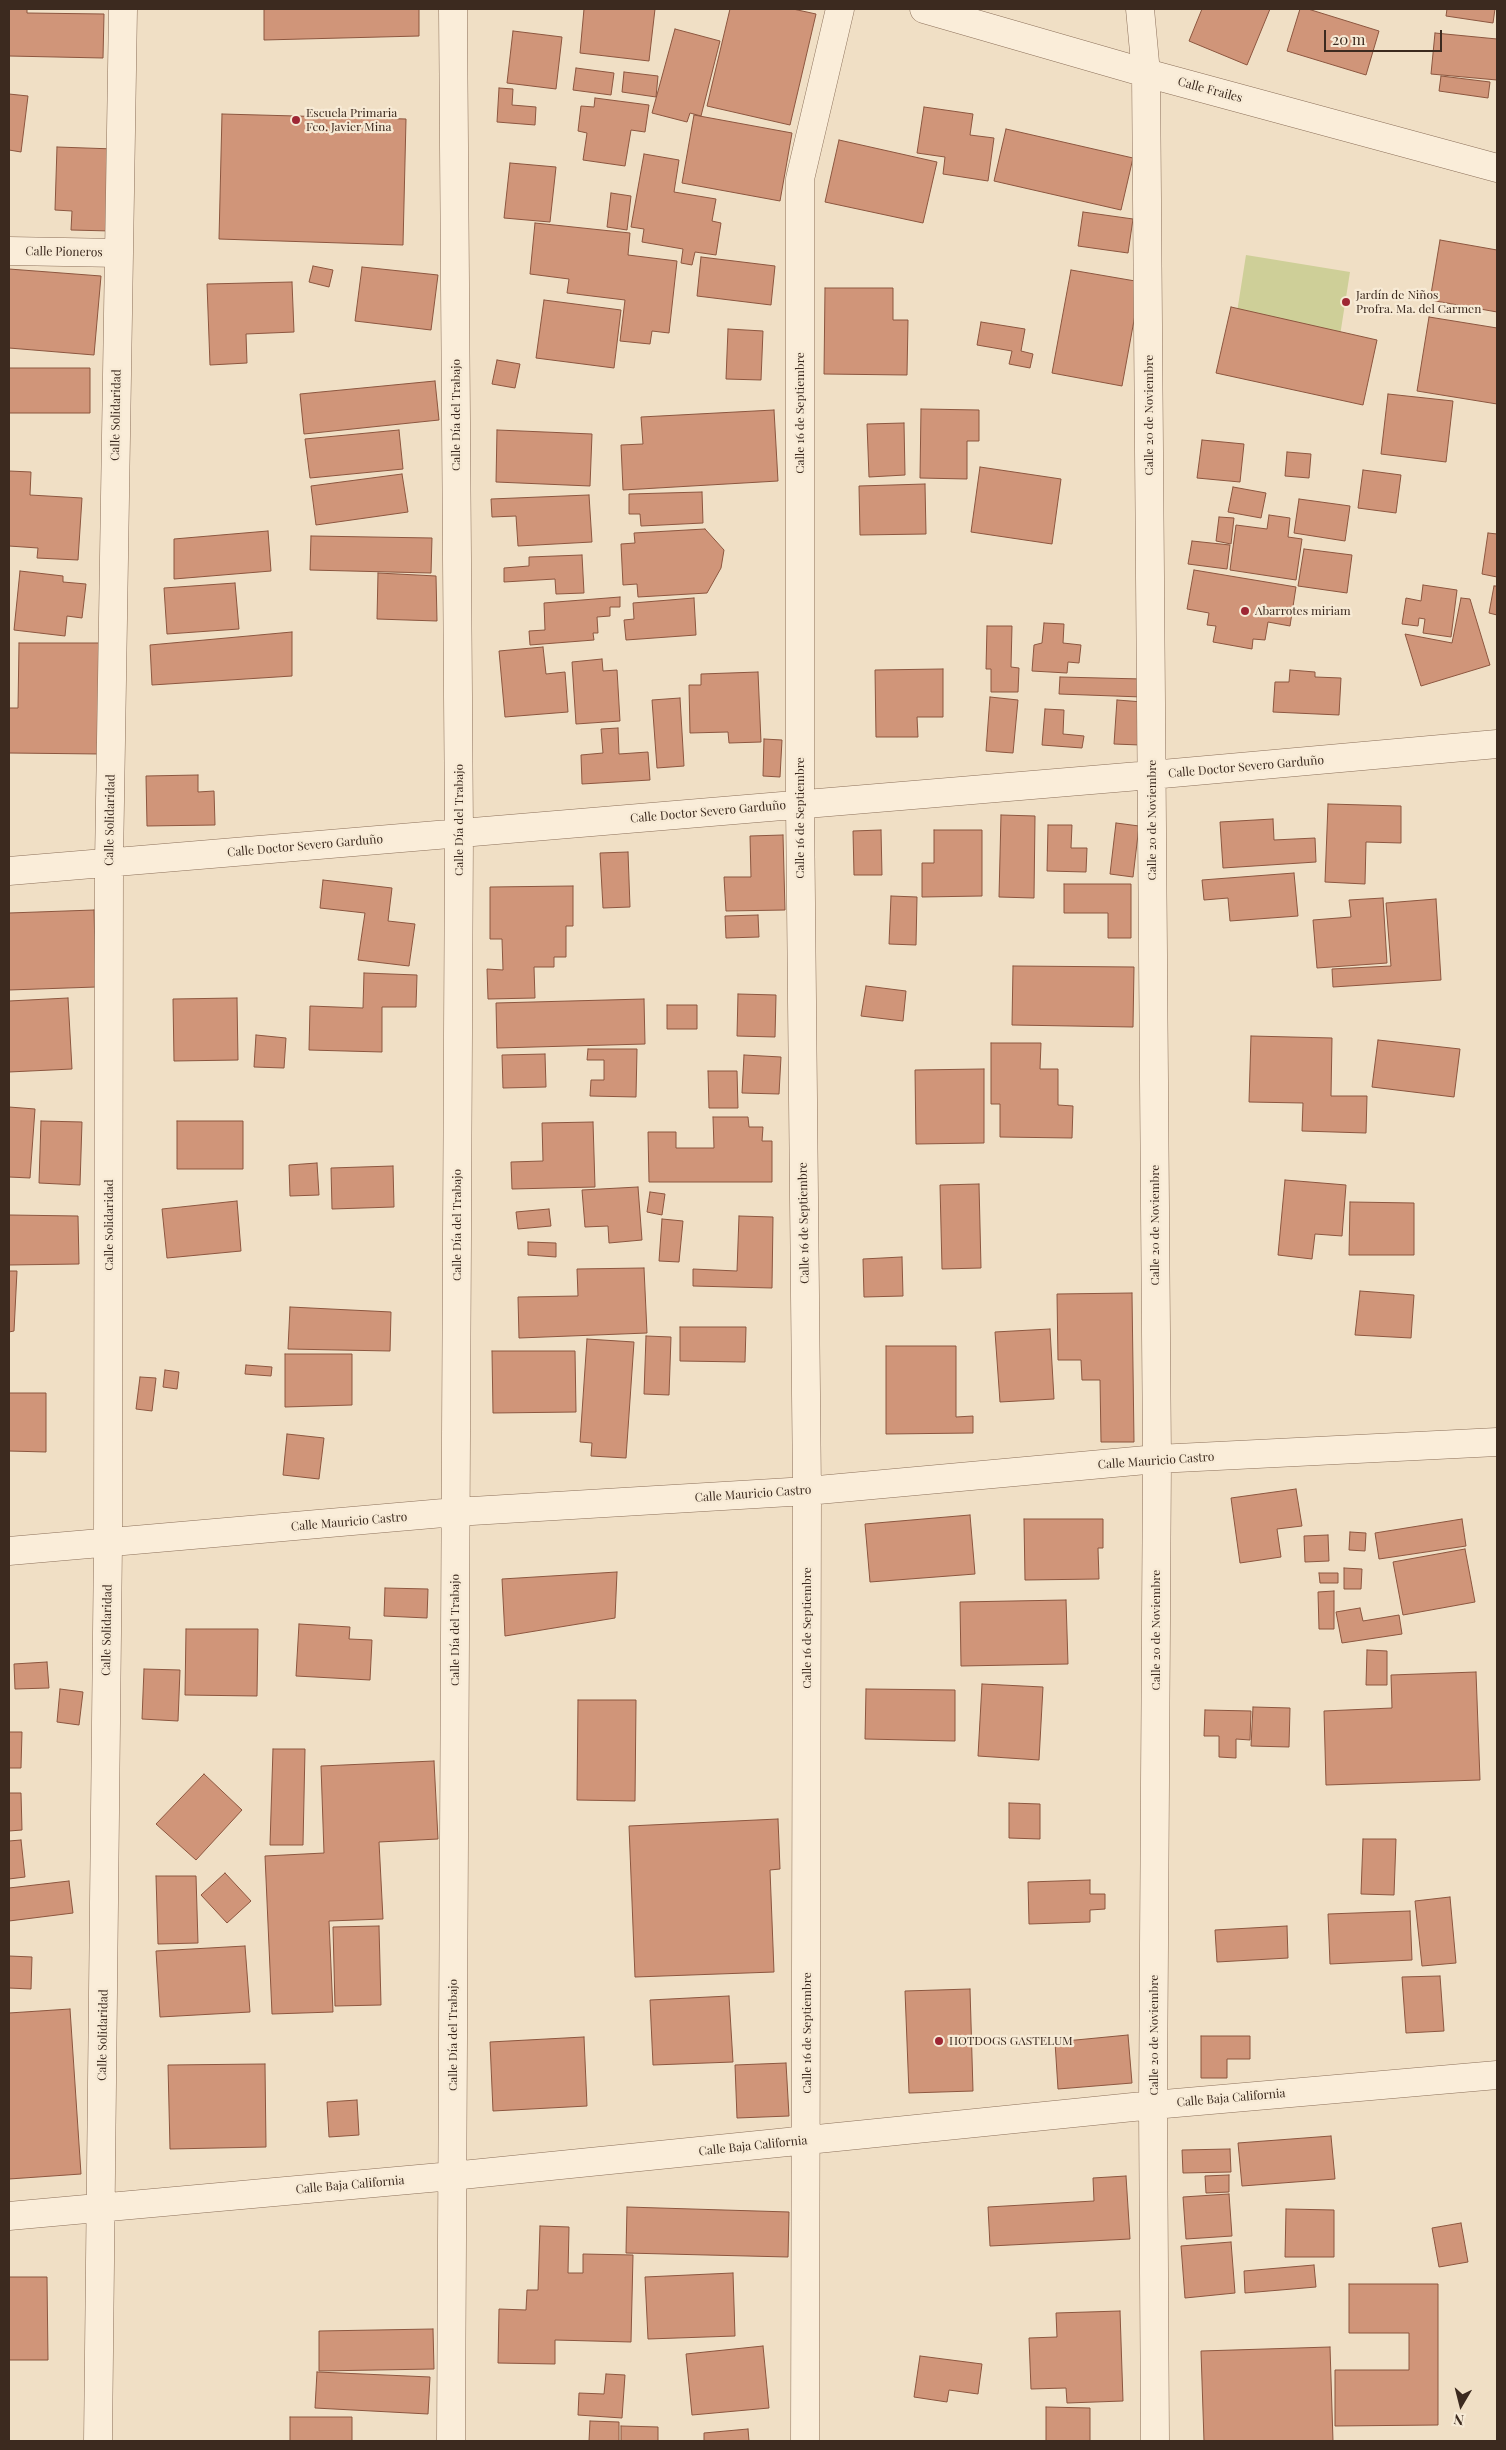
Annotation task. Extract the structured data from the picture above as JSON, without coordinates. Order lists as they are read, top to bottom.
{
  "streets": {
    "street": [
      "Calle Frailes",
      "Calle Pioneros",
      "Calle 16 de Septiembre",
      "Calle Solidaridad",
      "Calle Día del Trabajo",
      "Calle 20 de Noviembre",
      "Calle Doctor Severo Garduño",
      "Calle Mauricio Castro",
      "Calle Baja California"
    ]
  },
  "crossings": [
    ["Calle Frailes", "Calle 20 de Noviembre"],
    ["Calle Pioneros", "Calle Solidaridad"],
    ["Calle 16 de Septiembre", "Calle Doctor Severo Garduño"],
    ["Calle 16 de Septiembre", "Calle Mauricio Castro"],
    ["Calle 16 de Septiembre", "Calle Baja California"],
    ["Calle Solidaridad", "Calle Doctor Severo Garduño"],
    ["Calle Solidaridad", "Calle Mauricio Castro"],
    ["Calle Solidaridad", "Calle Baja California"],
    ["Calle Día del Trabajo", "Calle Doctor Severo Garduño"],
    ["Calle Día del Trabajo", "Calle Mauricio Castro"],
    ["Calle Día del Trabajo", "Calle Baja California"],
    ["Calle 20 de Noviembre", "Calle Doctor Severo Garduño"],
    ["Calle 20 de Noviembre", "Calle Mauricio Castro"],
    ["Calle 20 de Noviembre", "Calle Baja California"]
  ],
  "places": [
    "Escuela Primaria Fco. Javier Mina",
    "Jardín de Niños Profra. Ma. del Carmen",
    "Abarrotes miriam",
    "HOTDOGS GASTELUM"
  ],
  "scale_bar": "20 m",
  "north": "bottom"
}
